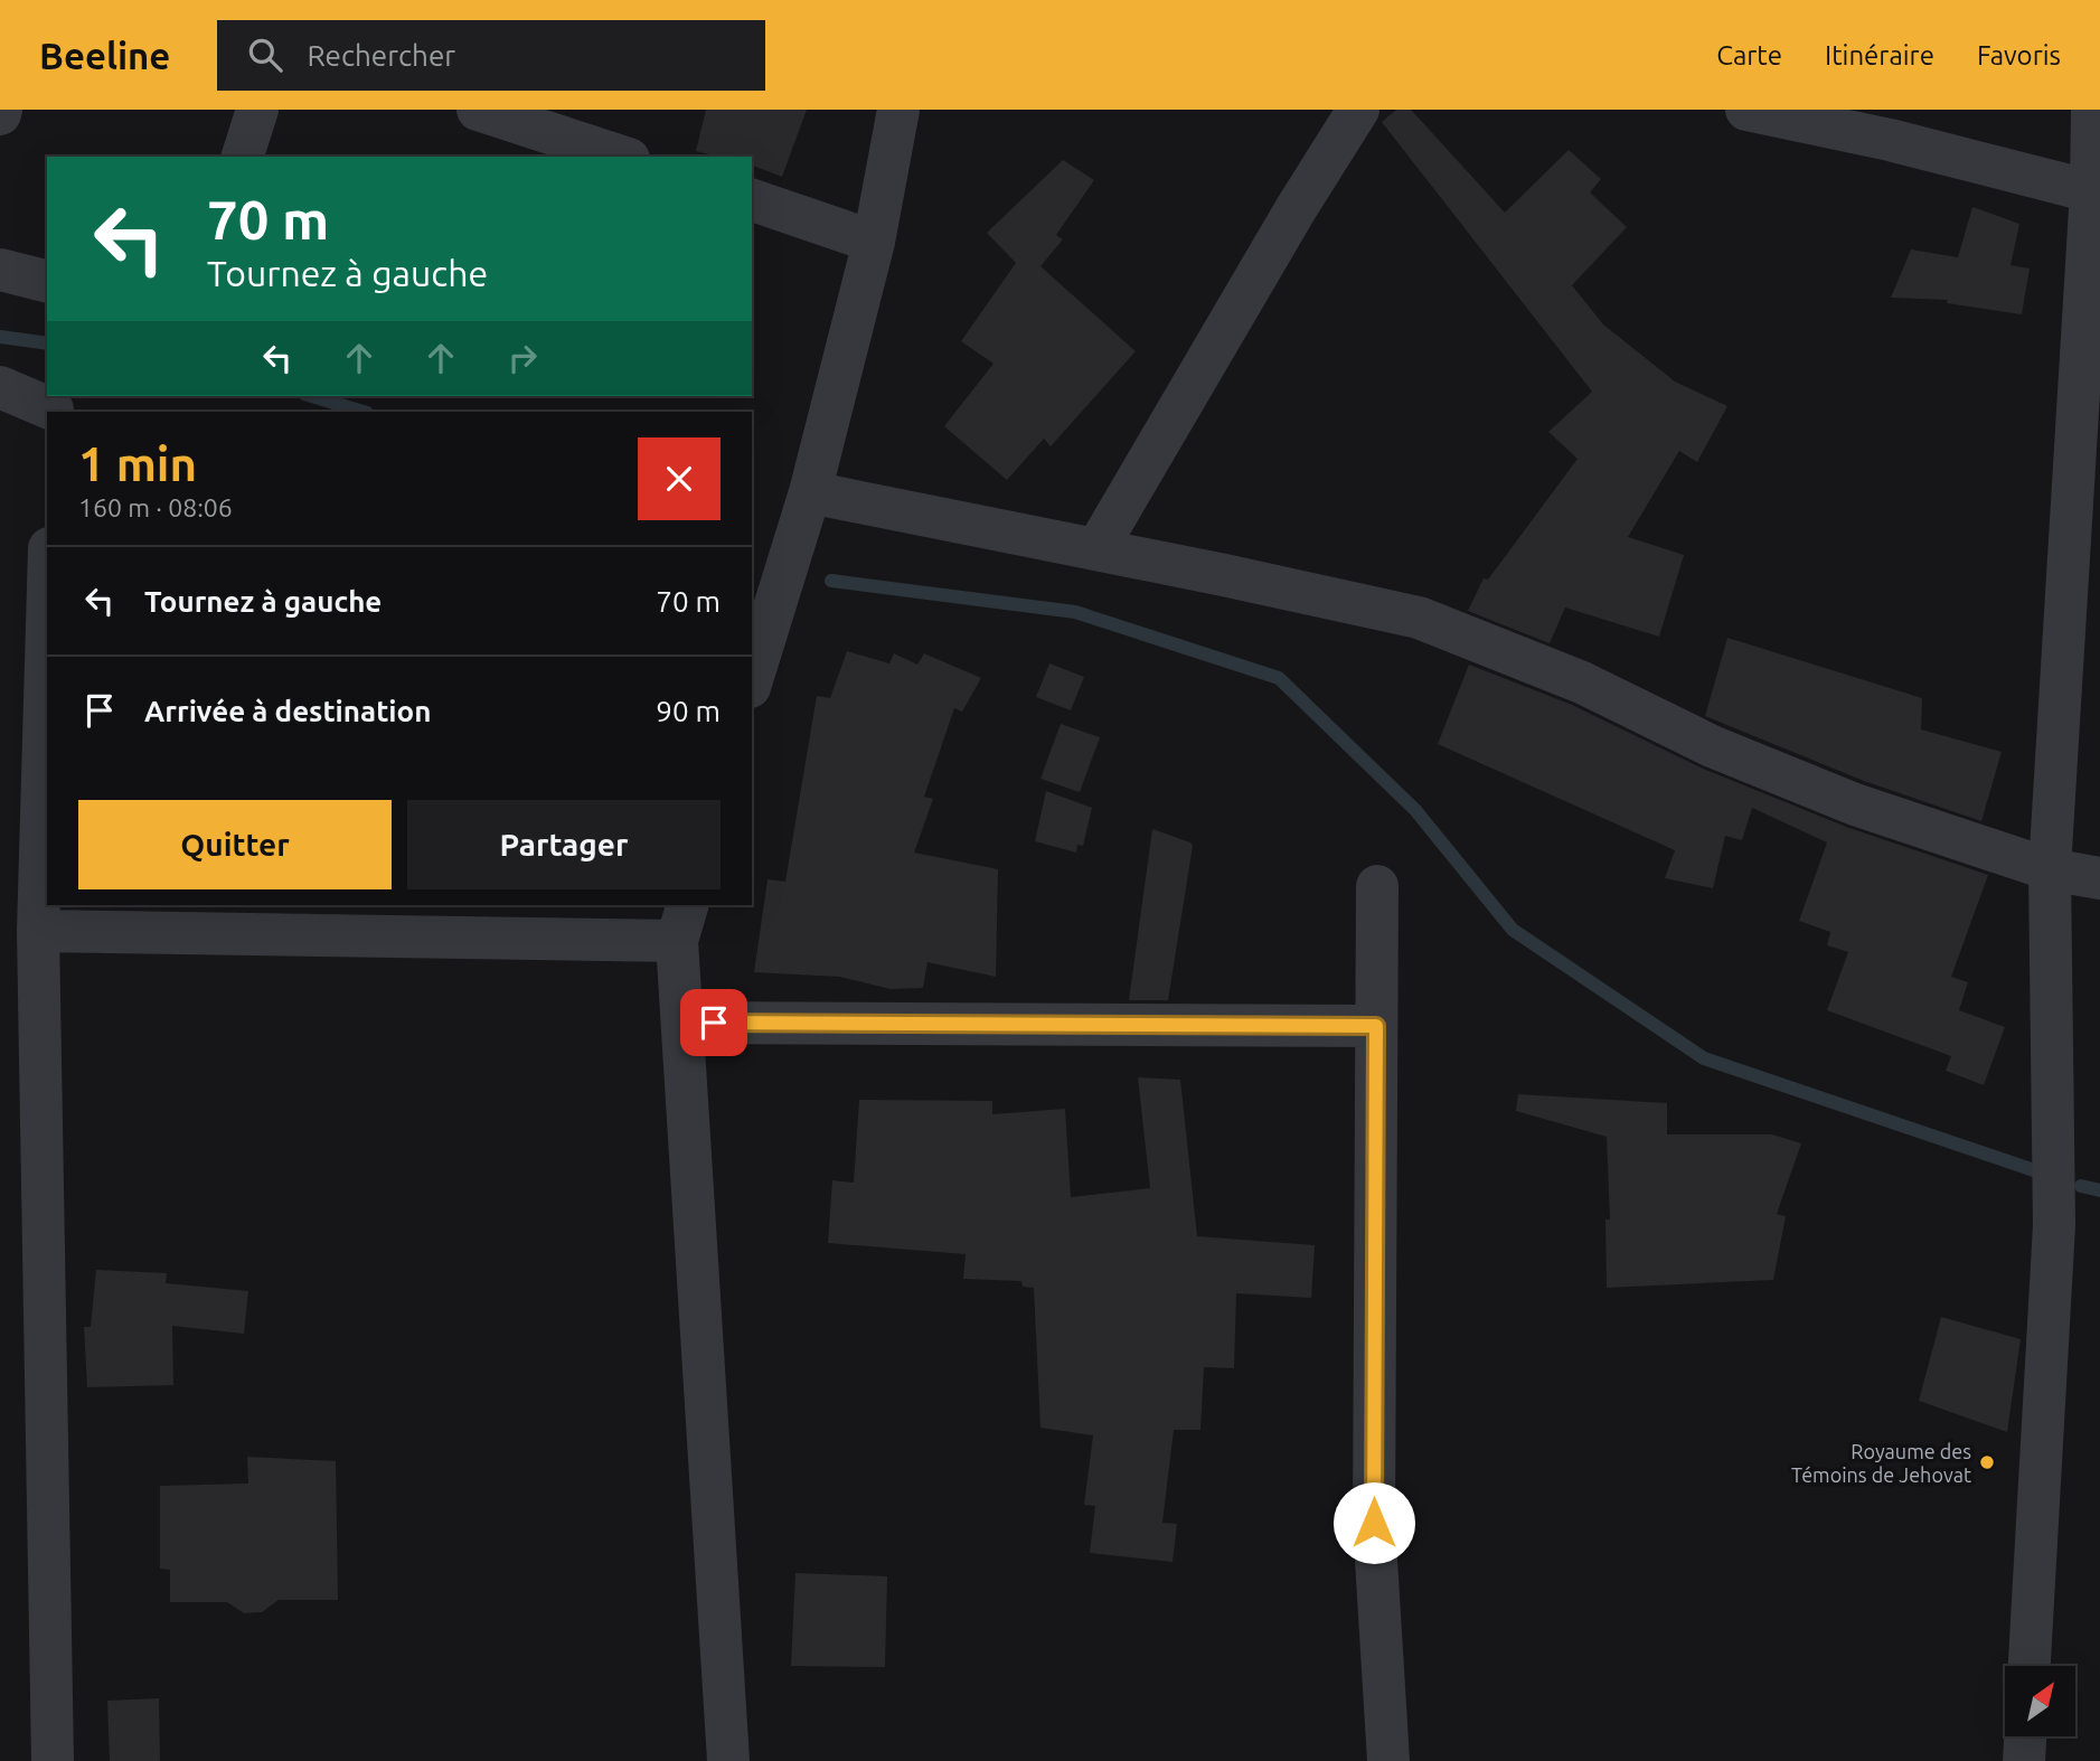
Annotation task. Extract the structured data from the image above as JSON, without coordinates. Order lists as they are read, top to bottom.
{
  "places": ["Royaume des Témoins de Jehovat"],
  "north": "top right",
  "page": {
    "header": "Beeline",
    "search": "Rechercher",
    "nav": ["Carte", "Itinéraire", "Favoris"],
    "turn": ["70 m", "Tournez à gauche"],
    "heading": ["1 min", "160 m · 08:06"],
    "list": [
      {
        "name": "Tournez à gauche",
        "value": "70 m"
      },
      {
        "name": "Arrivée à destination",
        "value": "90 m"
      }
    ],
    "buttons": ["Quitter", "Partager"]
  }
}
